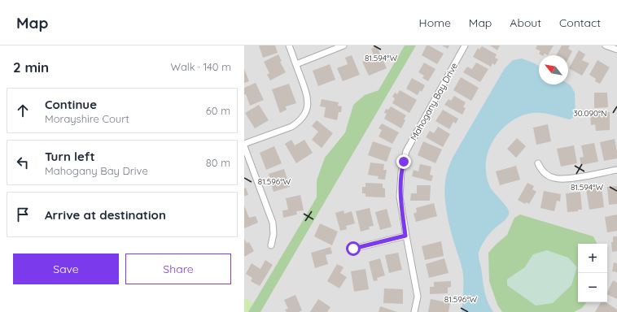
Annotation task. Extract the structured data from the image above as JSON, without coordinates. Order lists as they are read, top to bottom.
{
  "streets": {
    "street": ["Mahogany Bay Drive"]
  },
  "north": "top left",
  "page": {
    "header": "Map",
    "nav": [
      "Home",
      "Map",
      "About",
      "Contact"
    ],
    "heading": ["2 min", "Walk · 140 m"],
    "list": [
      ["Continue", "Morayshire Court", "60 m"],
      ["Turn left", "Mahogany Bay Drive", "80 m"],
      "Arrive at destination"
    ],
    "buttons": ["Save", "Share"],
    "map_buttons": ["+", "−"]
  },
  "coordinates": ["81.594°W", "30.090°N", "81.596°W"]
}
